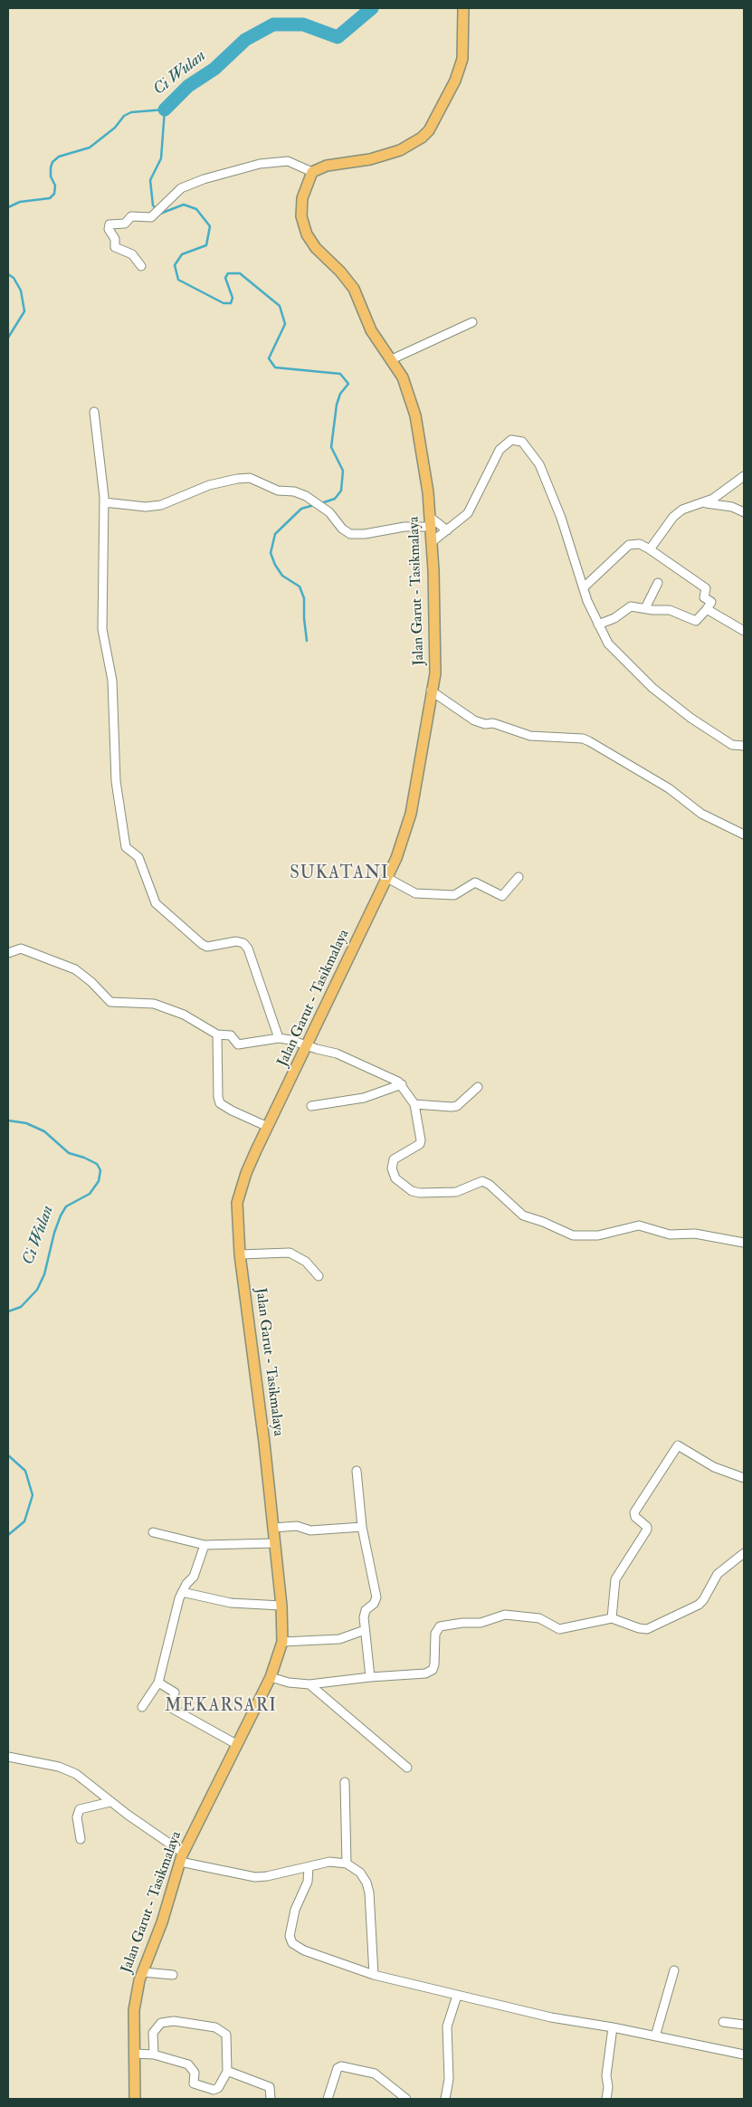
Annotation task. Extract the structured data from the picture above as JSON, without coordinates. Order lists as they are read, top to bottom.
{
  "streets": {
    "main road": ["Jalan Garut - Tasikmalaya"]
  },
  "districts": ["SUKATANI", "MEKARSARI"],
  "water": ["Ci Wulan"]
}
